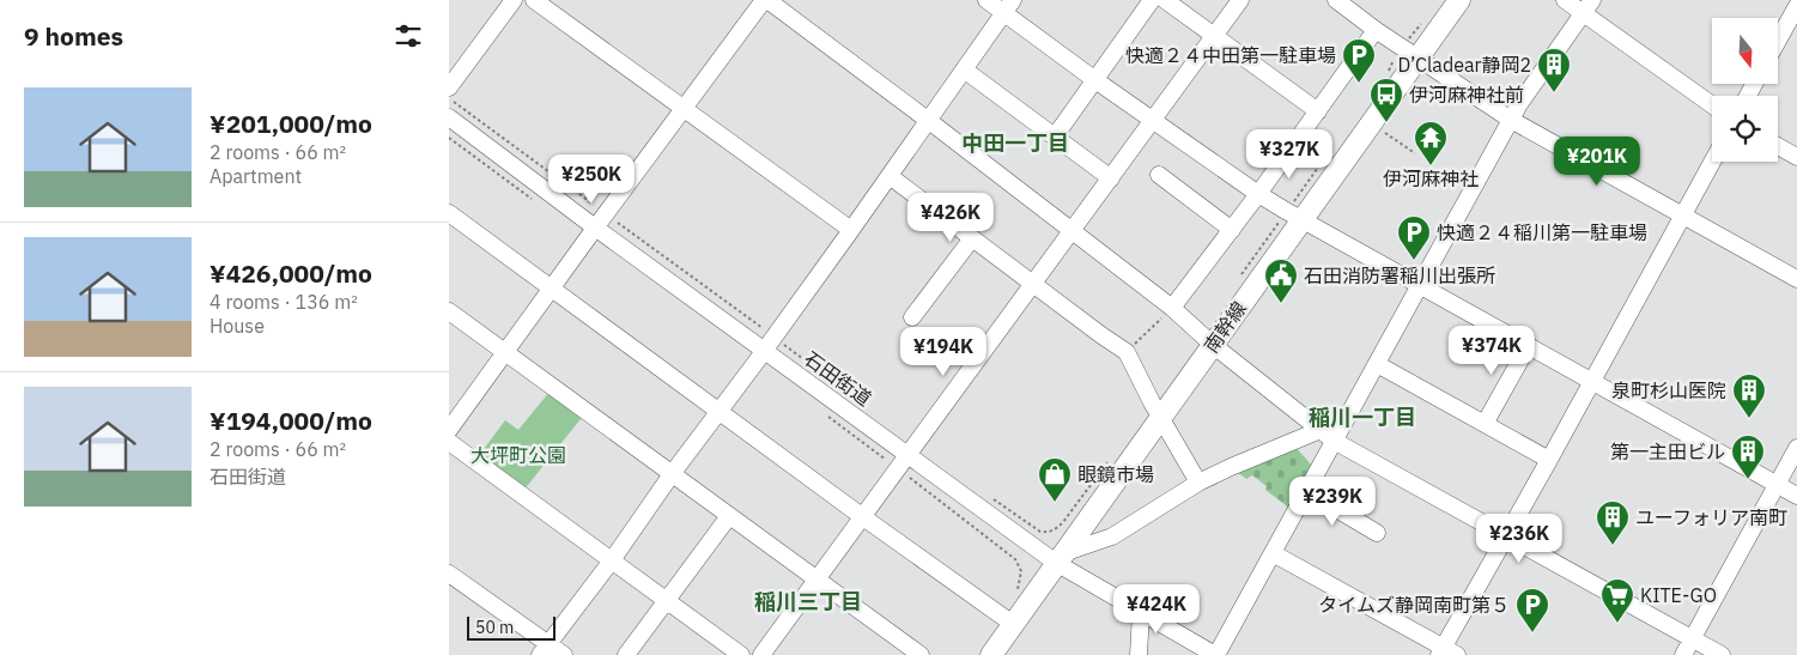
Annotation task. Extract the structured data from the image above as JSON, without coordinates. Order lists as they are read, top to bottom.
{
  "streets": {
    "main road": ["南幹線"],
    "street": ["石田街道"]
  },
  "crossings": [
    ["南幹線", "石田街道"]
  ],
  "districts": ["中田一丁目", "稲川一丁目", "稲川三丁目"],
  "parks": ["大坪町公園"],
  "places": {
    "parking": ["快適２４中田第一駐車場", "快適２４稲川第一駐車場", "タイムズ静岡南町第５"],
    "building": [
      "D’Cladear静岡2",
      "泉町杉山医院",
      "第一主田ビル",
      "ユーフォリア南町"
    ],
    "bus stop": ["伊河麻神社前"],
    "temple": ["伊河麻神社"],
    "public building": ["石田消防署稲川出張所"],
    "shop": ["眼鏡市場"],
    "supermarket": ["KITE-GO"]
  },
  "scale_bar": "50 m",
  "north": "bottom",
  "page": {
    "heading": "9 homes",
    "list": [
      {
        "name": "¥201,000/mo",
        "note": "2 rooms · 66 m² · Apartment"
      },
      {
        "name": "¥426,000/mo",
        "note": "4 rooms · 136 m² · House"
      },
      {
        "name": "¥194,000/mo",
        "note": "2 rooms · 66 m² · 石田街道"
      }
    ],
    "price": [
      "¥327K",
      "¥201K",
      "¥250K",
      "¥426K",
      "¥374K",
      "¥194K",
      "¥239K",
      "¥236K",
      "¥424K"
    ],
    "scale": "50 m"
  }
}
